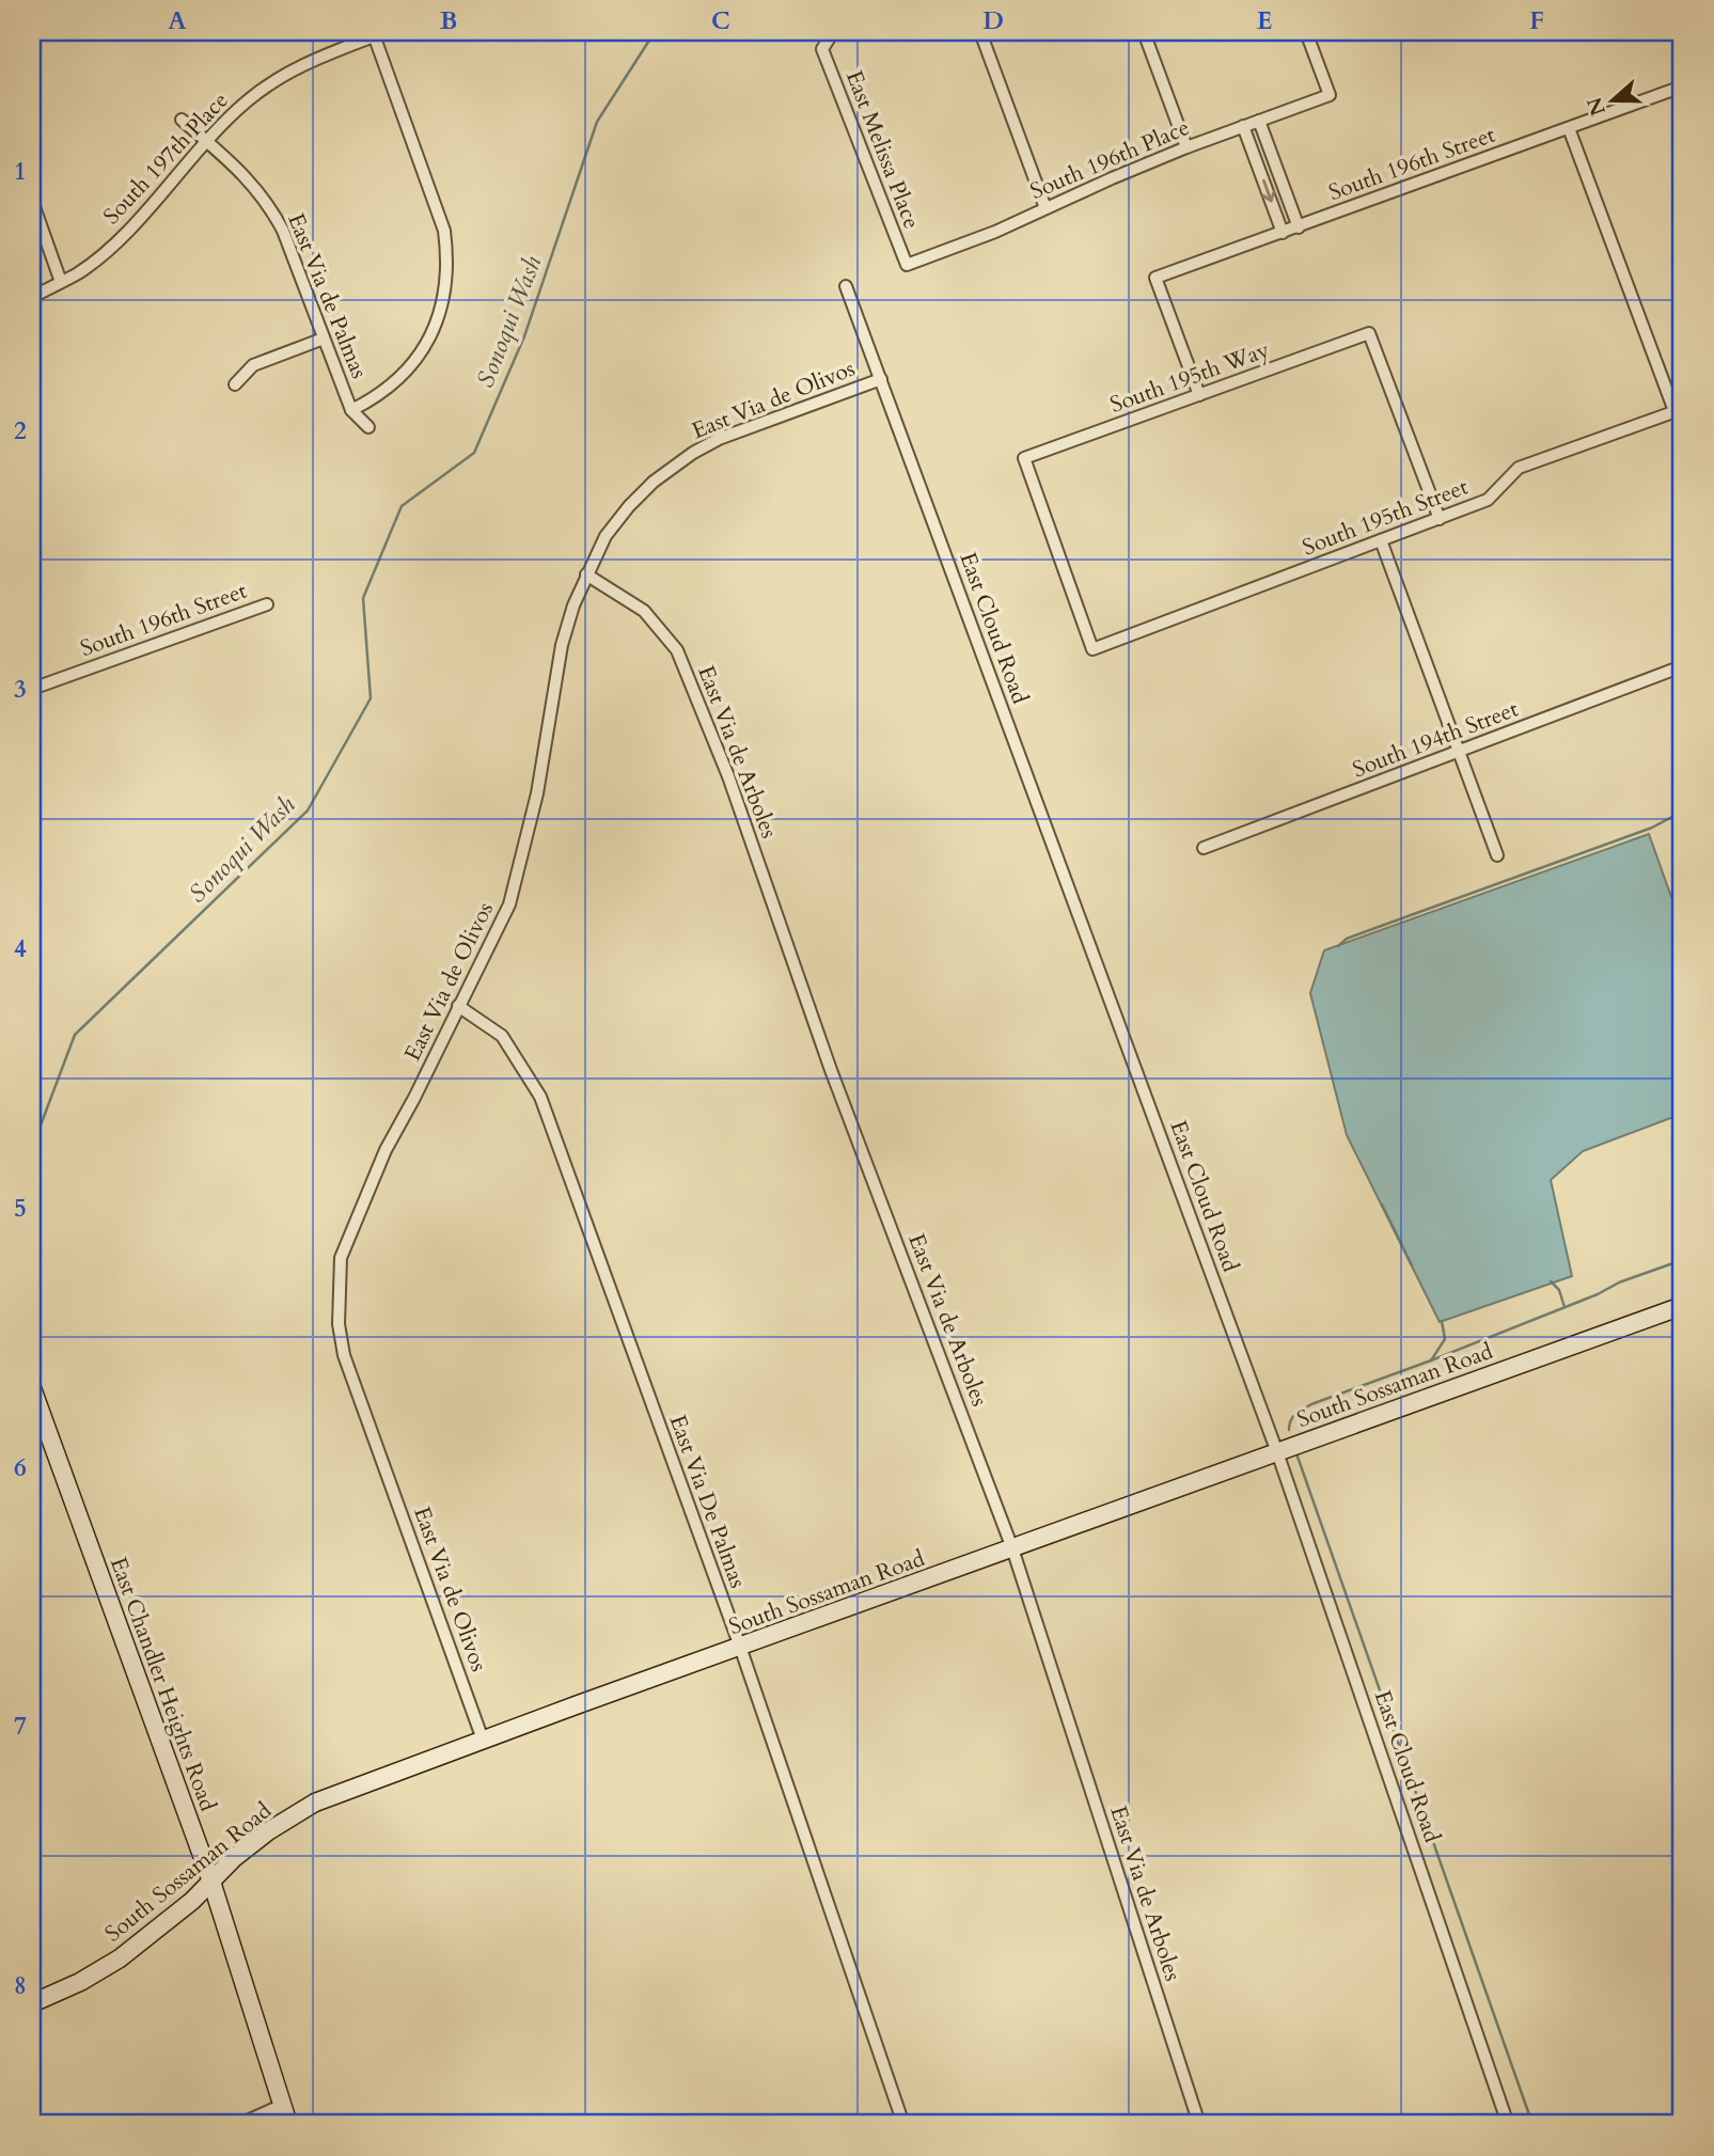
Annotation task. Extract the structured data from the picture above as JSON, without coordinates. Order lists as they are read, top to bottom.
{
  "streets": {
    "main road": ["South Sossaman Road", "East Chandler Heights Road"],
    "street": [
      "East Melissa Place",
      "South 197th Place",
      "South 196th Place",
      "South 196th Street",
      "East Via de Palmas",
      "South 195th Way",
      "East Via de Olivos",
      "South 195th Street",
      "East Cloud Road",
      "South 194th Street",
      "East Via de Arboles",
      "East Via De Palmas"
    ]
  },
  "crossings": [
    ["East Melissa Place", "South 196th Place"],
    ["South 197th Place", "East Via de Palmas"],
    ["South 196th Street", "South 195th Way"],
    ["South 195th Way", "South 195th Street"],
    ["East Via de Olivos", "East Cloud Road"],
    ["East Via de Olivos", "East Via de Arboles"],
    ["East Via de Olivos", "South Sossaman Road"],
    ["East Via de Olivos", "East Via De Palmas"],
    ["East Cloud Road", "South Sossaman Road"],
    ["East Via de Arboles", "South Sossaman Road"],
    ["South Sossaman Road", "East Via De Palmas"],
    ["South Sossaman Road", "East Chandler Heights Road"]
  ],
  "water": ["Sonoqui Wash"],
  "north": "left",
  "grid": {
    "columns": [
      "A",
      "B",
      "C",
      "D",
      "E",
      "F"
    ],
    "rows": [
      "1",
      "2",
      "3",
      "4",
      "5",
      "6",
      "7",
      "8"
    ]
  }
}
